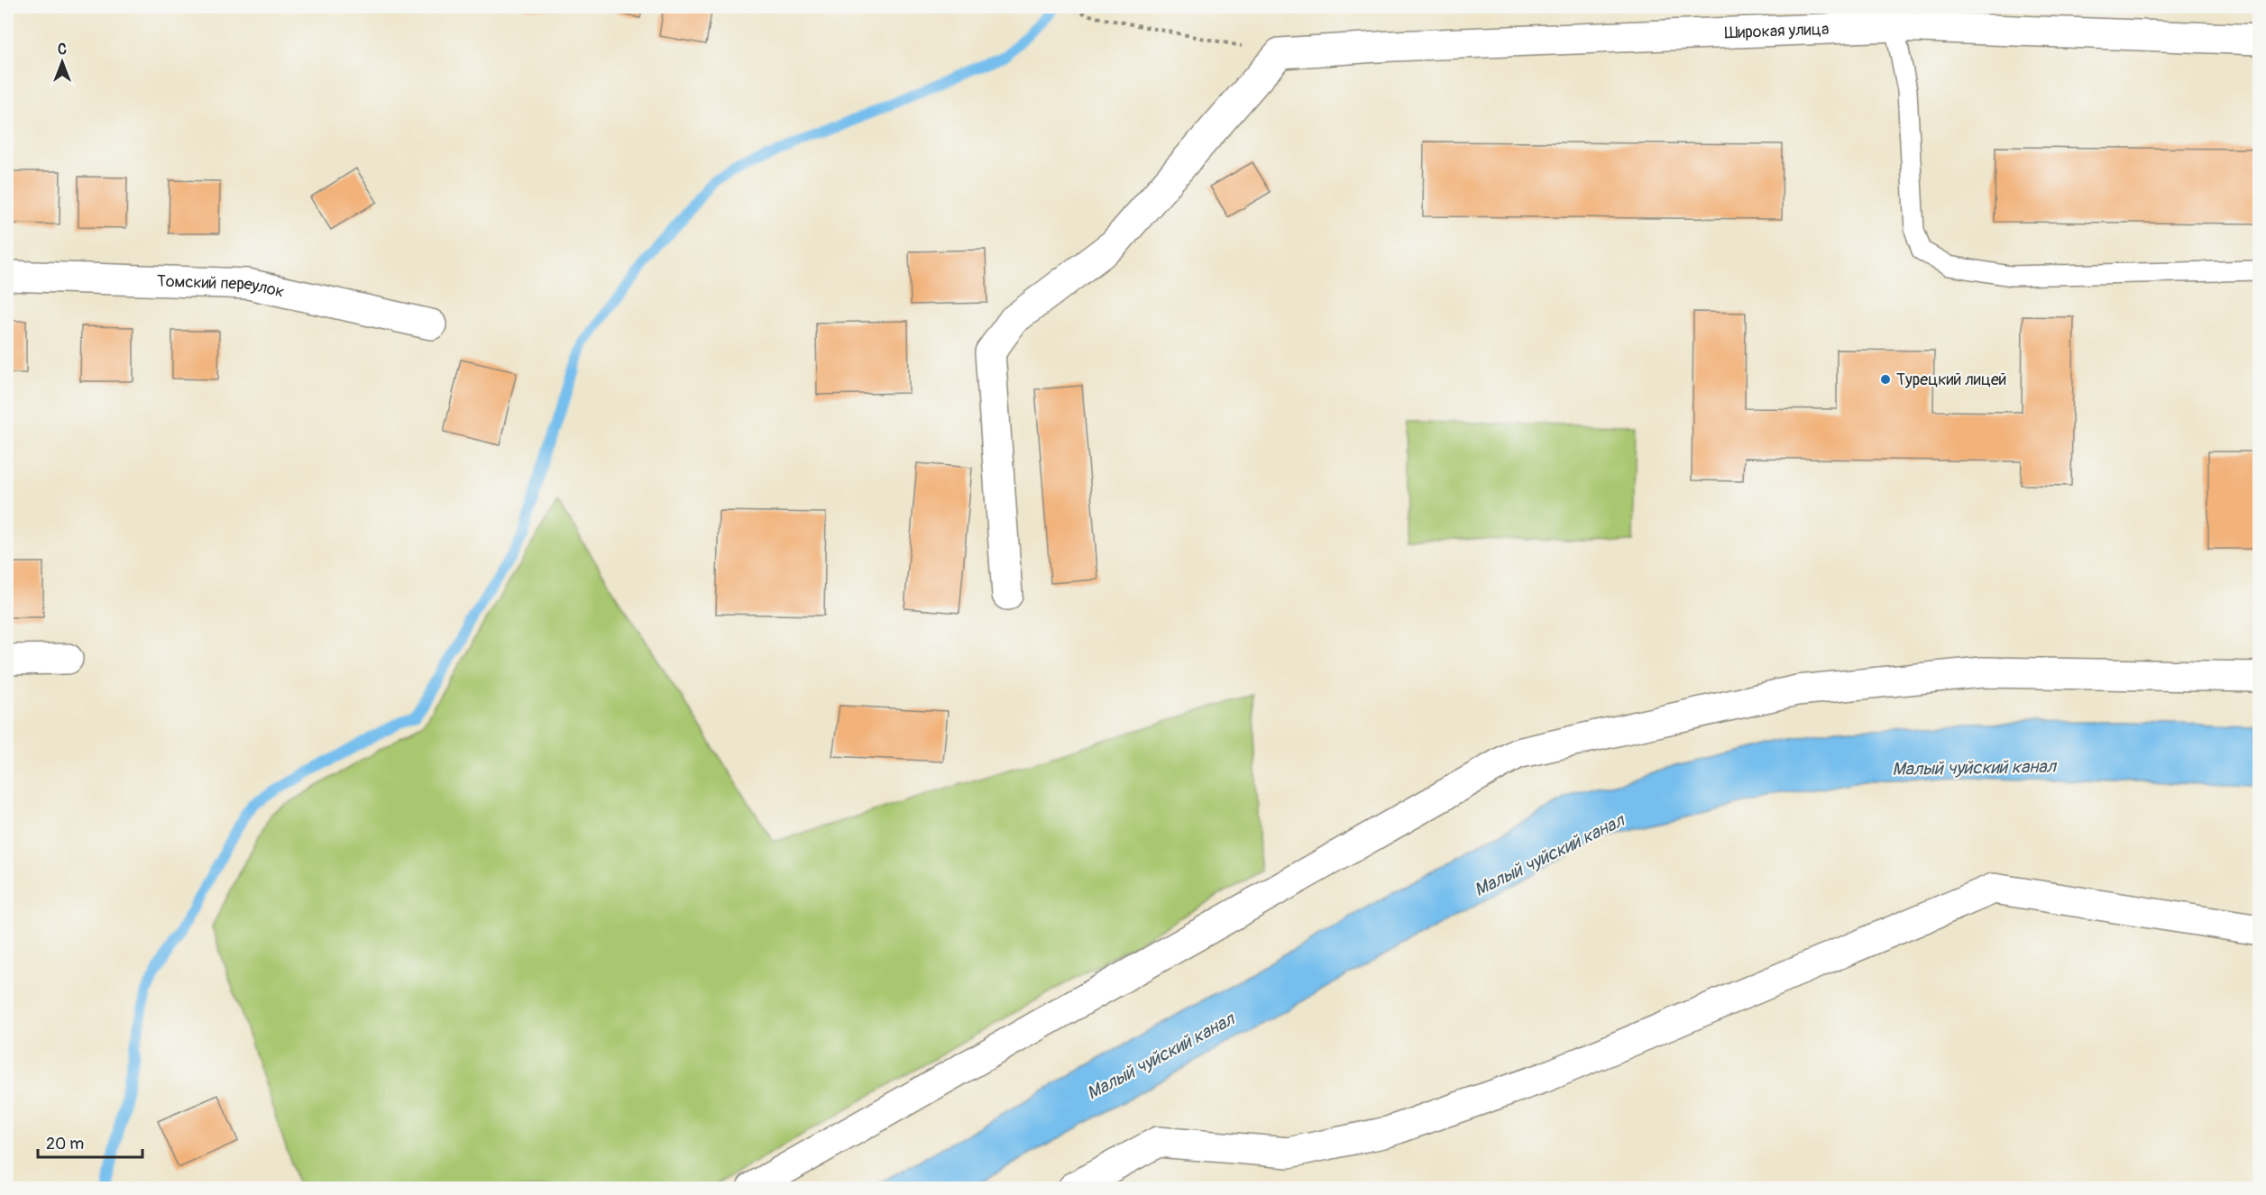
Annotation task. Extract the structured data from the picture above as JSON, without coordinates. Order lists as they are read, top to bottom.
{
  "streets": {
    "street": ["Широкая улица", "Томский переулок"]
  },
  "water": ["Малый чуйский канал"],
  "places": ["Турецкий лицей"],
  "scale_bar": "20 m",
  "north": "top"
}
